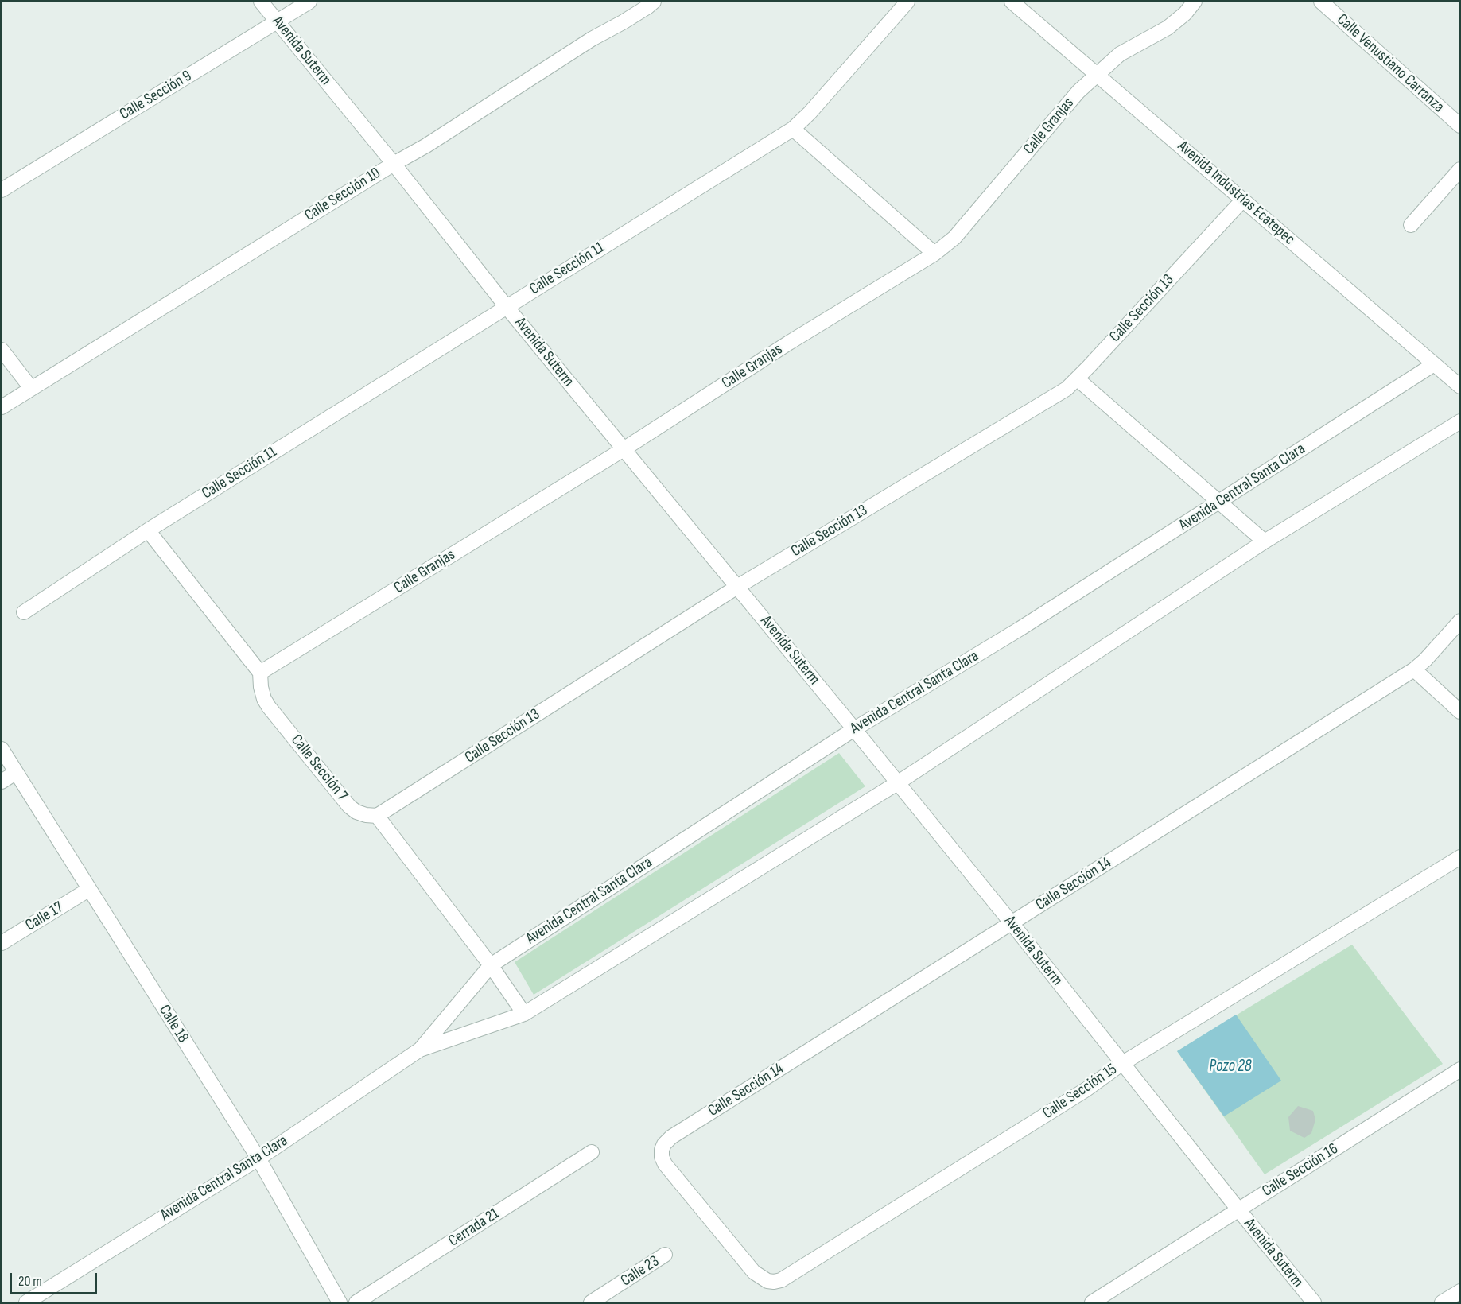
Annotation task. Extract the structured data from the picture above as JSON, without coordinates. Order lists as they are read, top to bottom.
{
  "streets": {
    "street": [
      "Avenida Suterm",
      "Calle Venustiano Carranza",
      "Calle Sección 9",
      "Calle Granjas",
      "Avenida Industrias Ecatepec",
      "Calle Sección 10",
      "Calle Sección 11",
      "Calle Sección 13",
      "Avenida Central Santa Clara",
      "Calle Sección 7",
      "Calle Sección 14",
      "Calle 17",
      "Calle 18",
      "Calle Sección 15",
      "Calle Sección 16",
      "Cerrada 21",
      "Calle 23"
    ]
  },
  "crossings": [
    ["Avenida Suterm", "Calle Sección 9"],
    ["Avenida Suterm", "Calle Granjas"],
    ["Avenida Suterm", "Calle Sección 10"],
    ["Avenida Suterm", "Calle Sección 11"],
    ["Avenida Suterm", "Calle Sección 13"],
    ["Avenida Suterm", "Avenida Central Santa Clara"],
    ["Avenida Suterm", "Calle Sección 14"],
    ["Avenida Suterm", "Calle Sección 15"],
    ["Avenida Suterm", "Calle Sección 16"],
    ["Calle Granjas", "Avenida Industrias Ecatepec"],
    ["Calle Granjas", "Calle Sección 7"],
    ["Avenida Industrias Ecatepec", "Calle Sección 13"],
    ["Avenida Industrias Ecatepec", "Avenida Central Santa Clara"],
    ["Calle Sección 13", "Calle Sección 7"],
    ["Avenida Central Santa Clara", "Calle 18"],
    ["Calle Sección 14", "Calle Sección 15"],
    ["Calle 17", "Calle 18"]
  ],
  "water": ["Pozo 28"],
  "scale_bar": "20 m"
}
